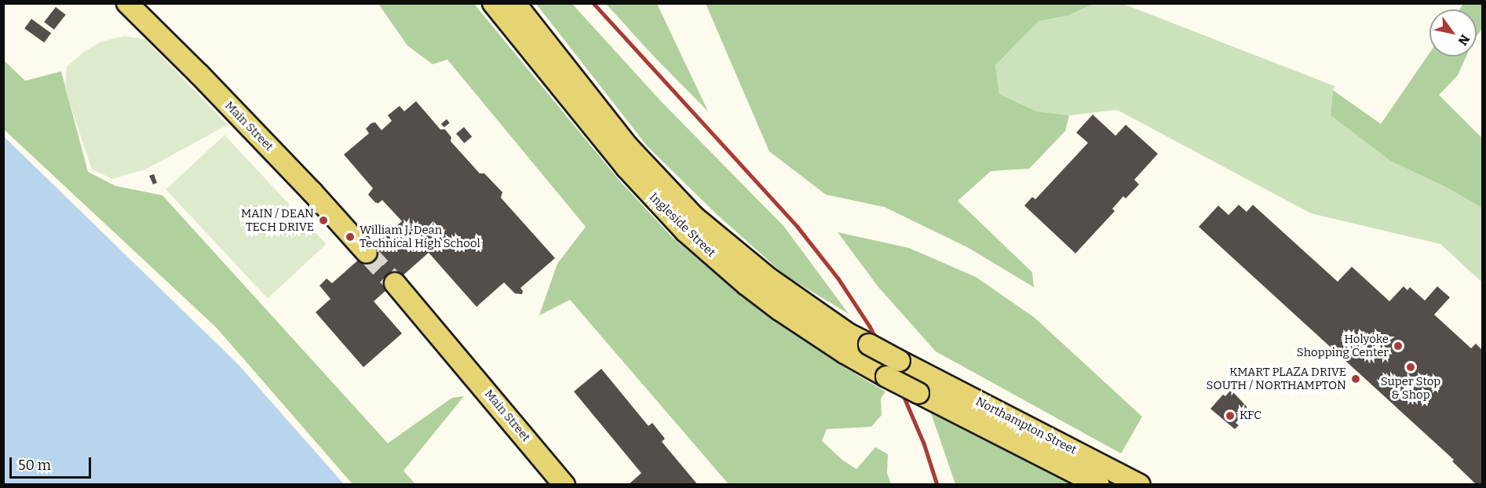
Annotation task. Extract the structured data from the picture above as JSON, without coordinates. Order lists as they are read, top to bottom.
{
  "streets": {
    "main road": ["Main Street", "Ingleside Street", "Northampton Street"]
  },
  "crossings": [
    ["Ingleside Street", "Northampton Street"]
  ],
  "places": [
    "MAIN / DEAN TECH DRIVE",
    "William J. Dean Technical High School",
    "Holyoke Shopping Center",
    "Super Stop & Shop",
    "KMART PLAZA DRIVE SOUTH / NORTHAMPTON",
    "KFC"
  ],
  "scale_bar": "50 m",
  "north": "bottom right"
}
